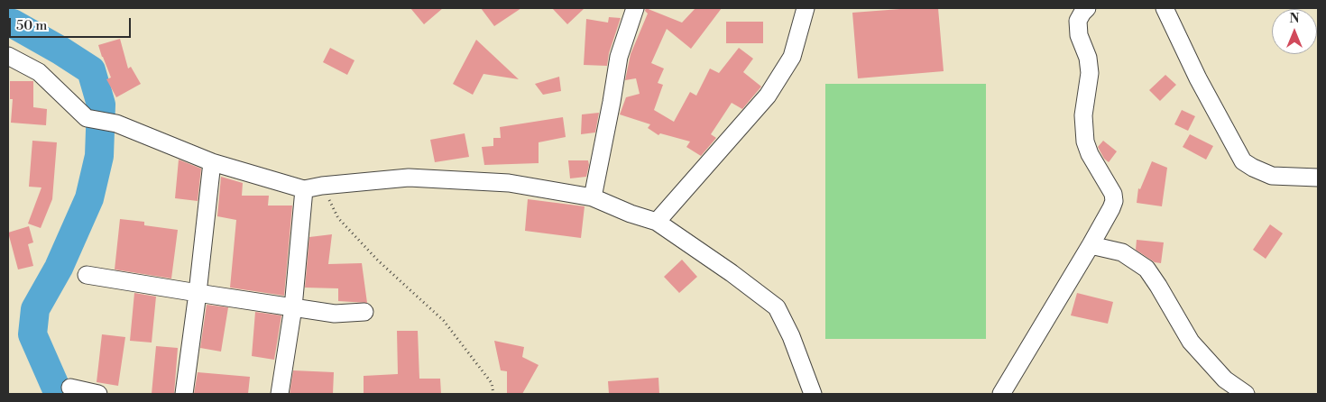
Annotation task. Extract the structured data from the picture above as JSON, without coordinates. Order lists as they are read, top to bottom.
{
  "scale_bar": "50 m",
  "north": "top"
}
